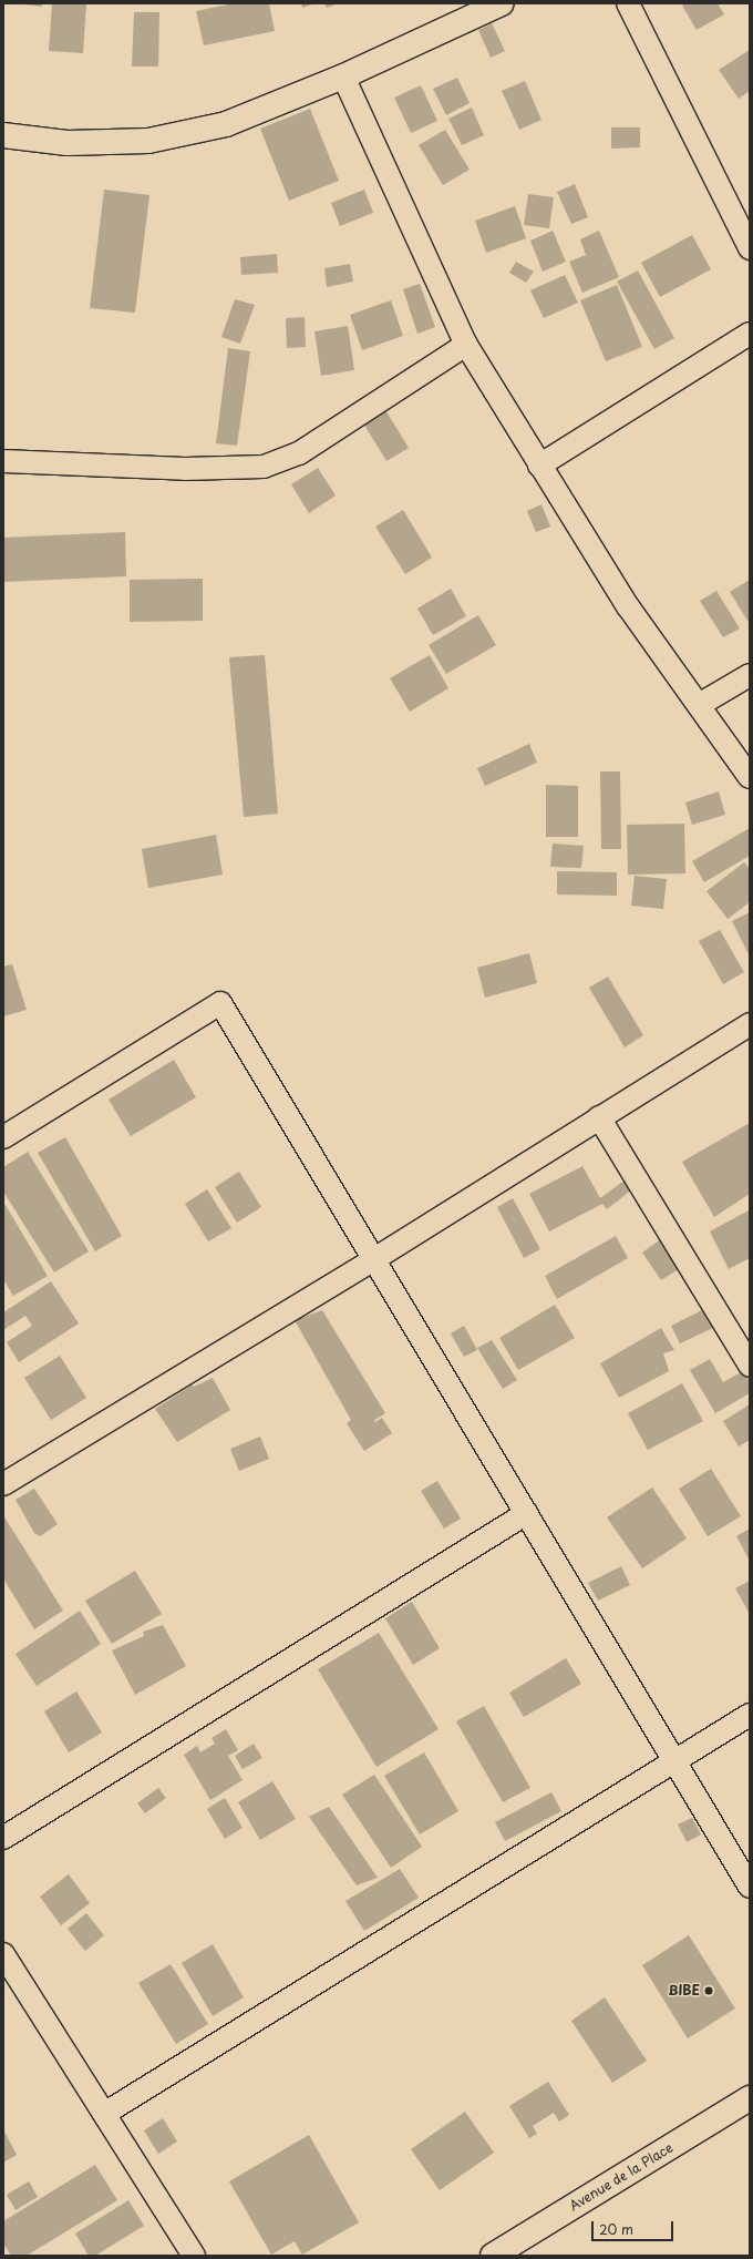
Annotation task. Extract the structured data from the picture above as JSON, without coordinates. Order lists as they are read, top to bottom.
{
  "streets": {
    "street": ["Avenue de la Place"]
  },
  "places": ["BIBE"],
  "scale_bar": "20 m"
}
